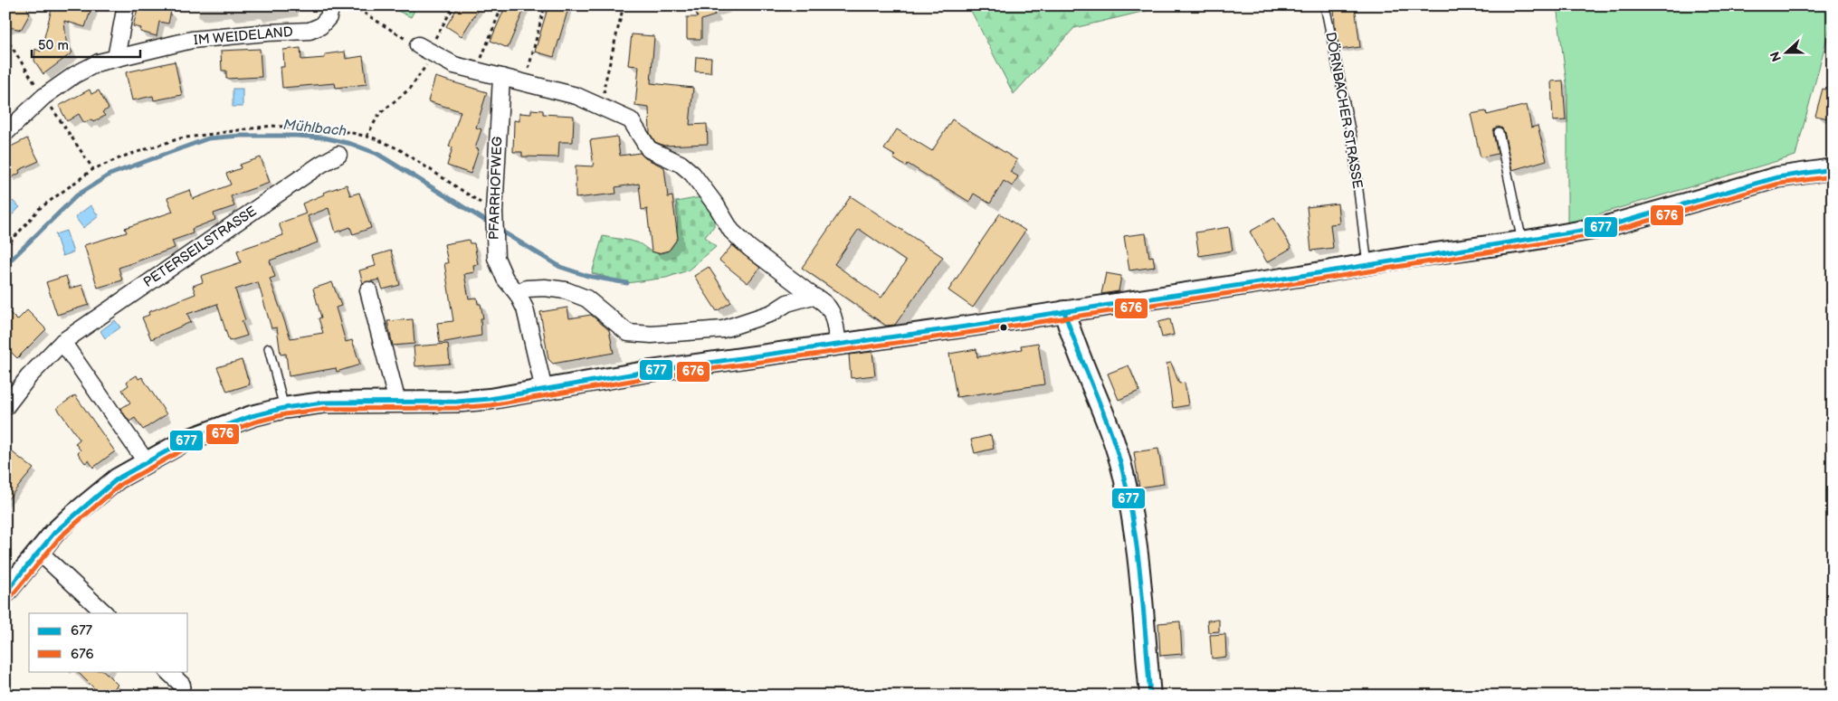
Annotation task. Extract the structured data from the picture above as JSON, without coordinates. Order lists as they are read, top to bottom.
{
  "streets": {
    "street": ["IM WEIDELAND", "PFARRHOFWEG", "PETERSEILSTRASSE"],
    "lane": ["DÖRNBACHER STRASSE"]
  },
  "water": ["Mühlbach"],
  "lines": ["transit line 677", "transit line 676"],
  "legend": ["677", "676"],
  "scale_bar": "50 m",
  "north": "left"
}
